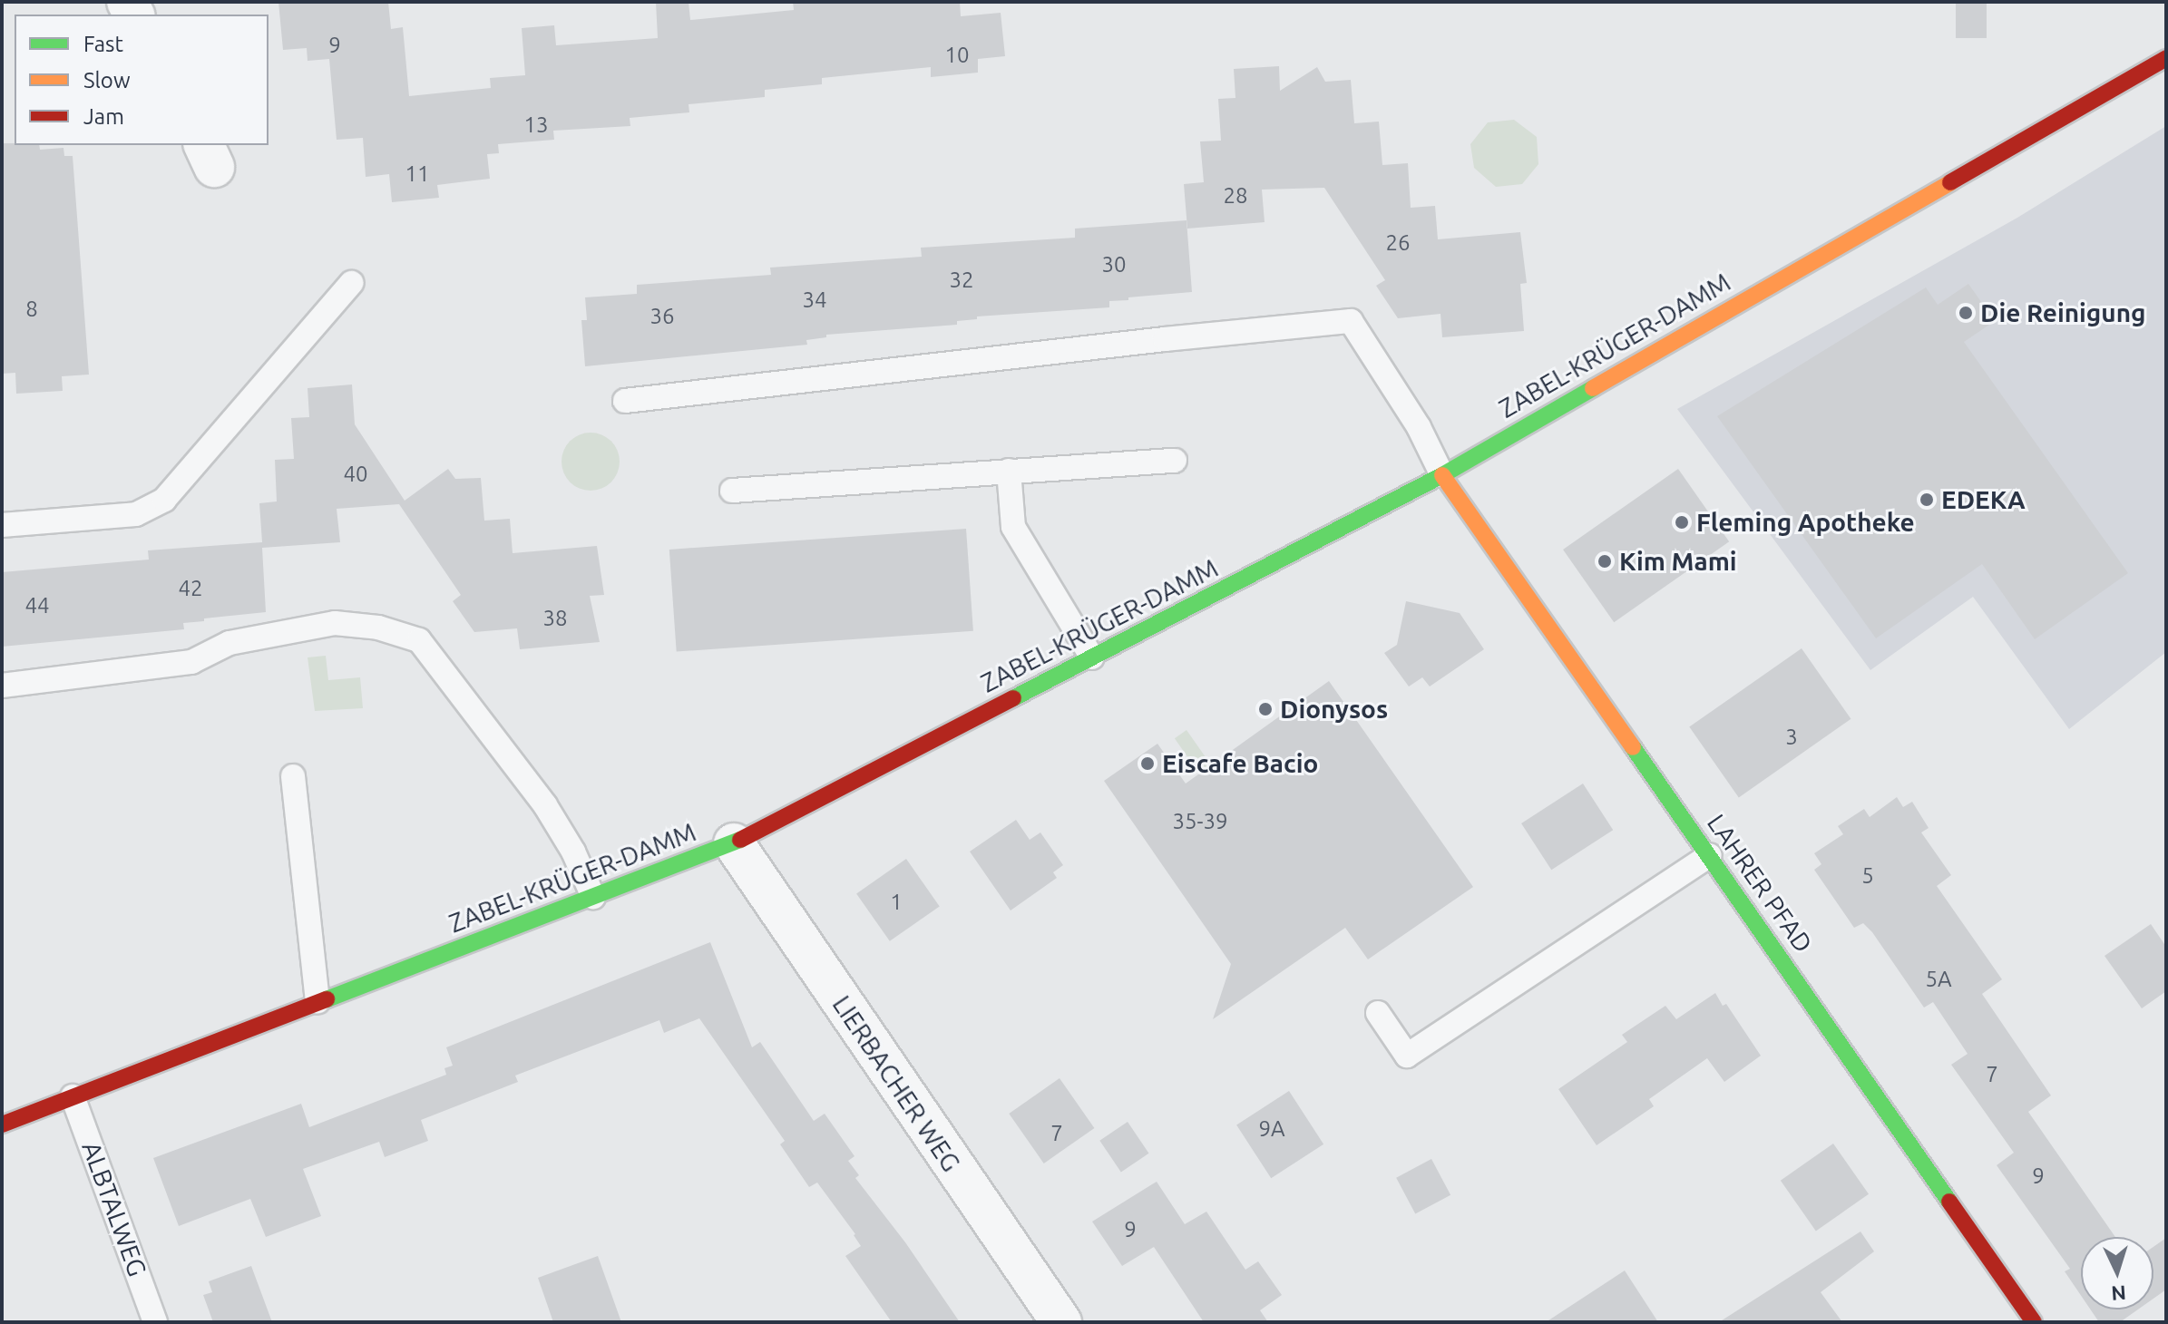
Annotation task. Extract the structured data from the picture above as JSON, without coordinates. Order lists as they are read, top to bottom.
{
  "streets": {
    "street": ["ZABEL-KRÜGER-DAMM", "LAHRER PFAD", "LIERBACHER WEG"],
    "lane": ["ALBTALWEG"]
  },
  "crossings": [
    ["ZABEL-KRÜGER-DAMM", "LAHRER PFAD"],
    ["ZABEL-KRÜGER-DAMM", "LIERBACHER WEG"],
    ["ZABEL-KRÜGER-DAMM", "ALBTALWEG"]
  ],
  "places": [
    "Die Reinigung",
    "EDEKA",
    "Fleming Apotheke",
    "Kim Mami",
    "Dionysos",
    "Eiscafe Bacio"
  ],
  "house_numbers": [
    "9",
    "10",
    "13",
    "11",
    "28",
    "26",
    "30",
    "32",
    "34",
    "8",
    "36",
    "40",
    "42",
    "44",
    "38",
    "3",
    "35-39",
    "5",
    "1",
    "5A",
    "7",
    "9A",
    "7",
    "9",
    "9"
  ],
  "legend": ["Fast", "Slow", "Jam"],
  "north": "bottom"
}
